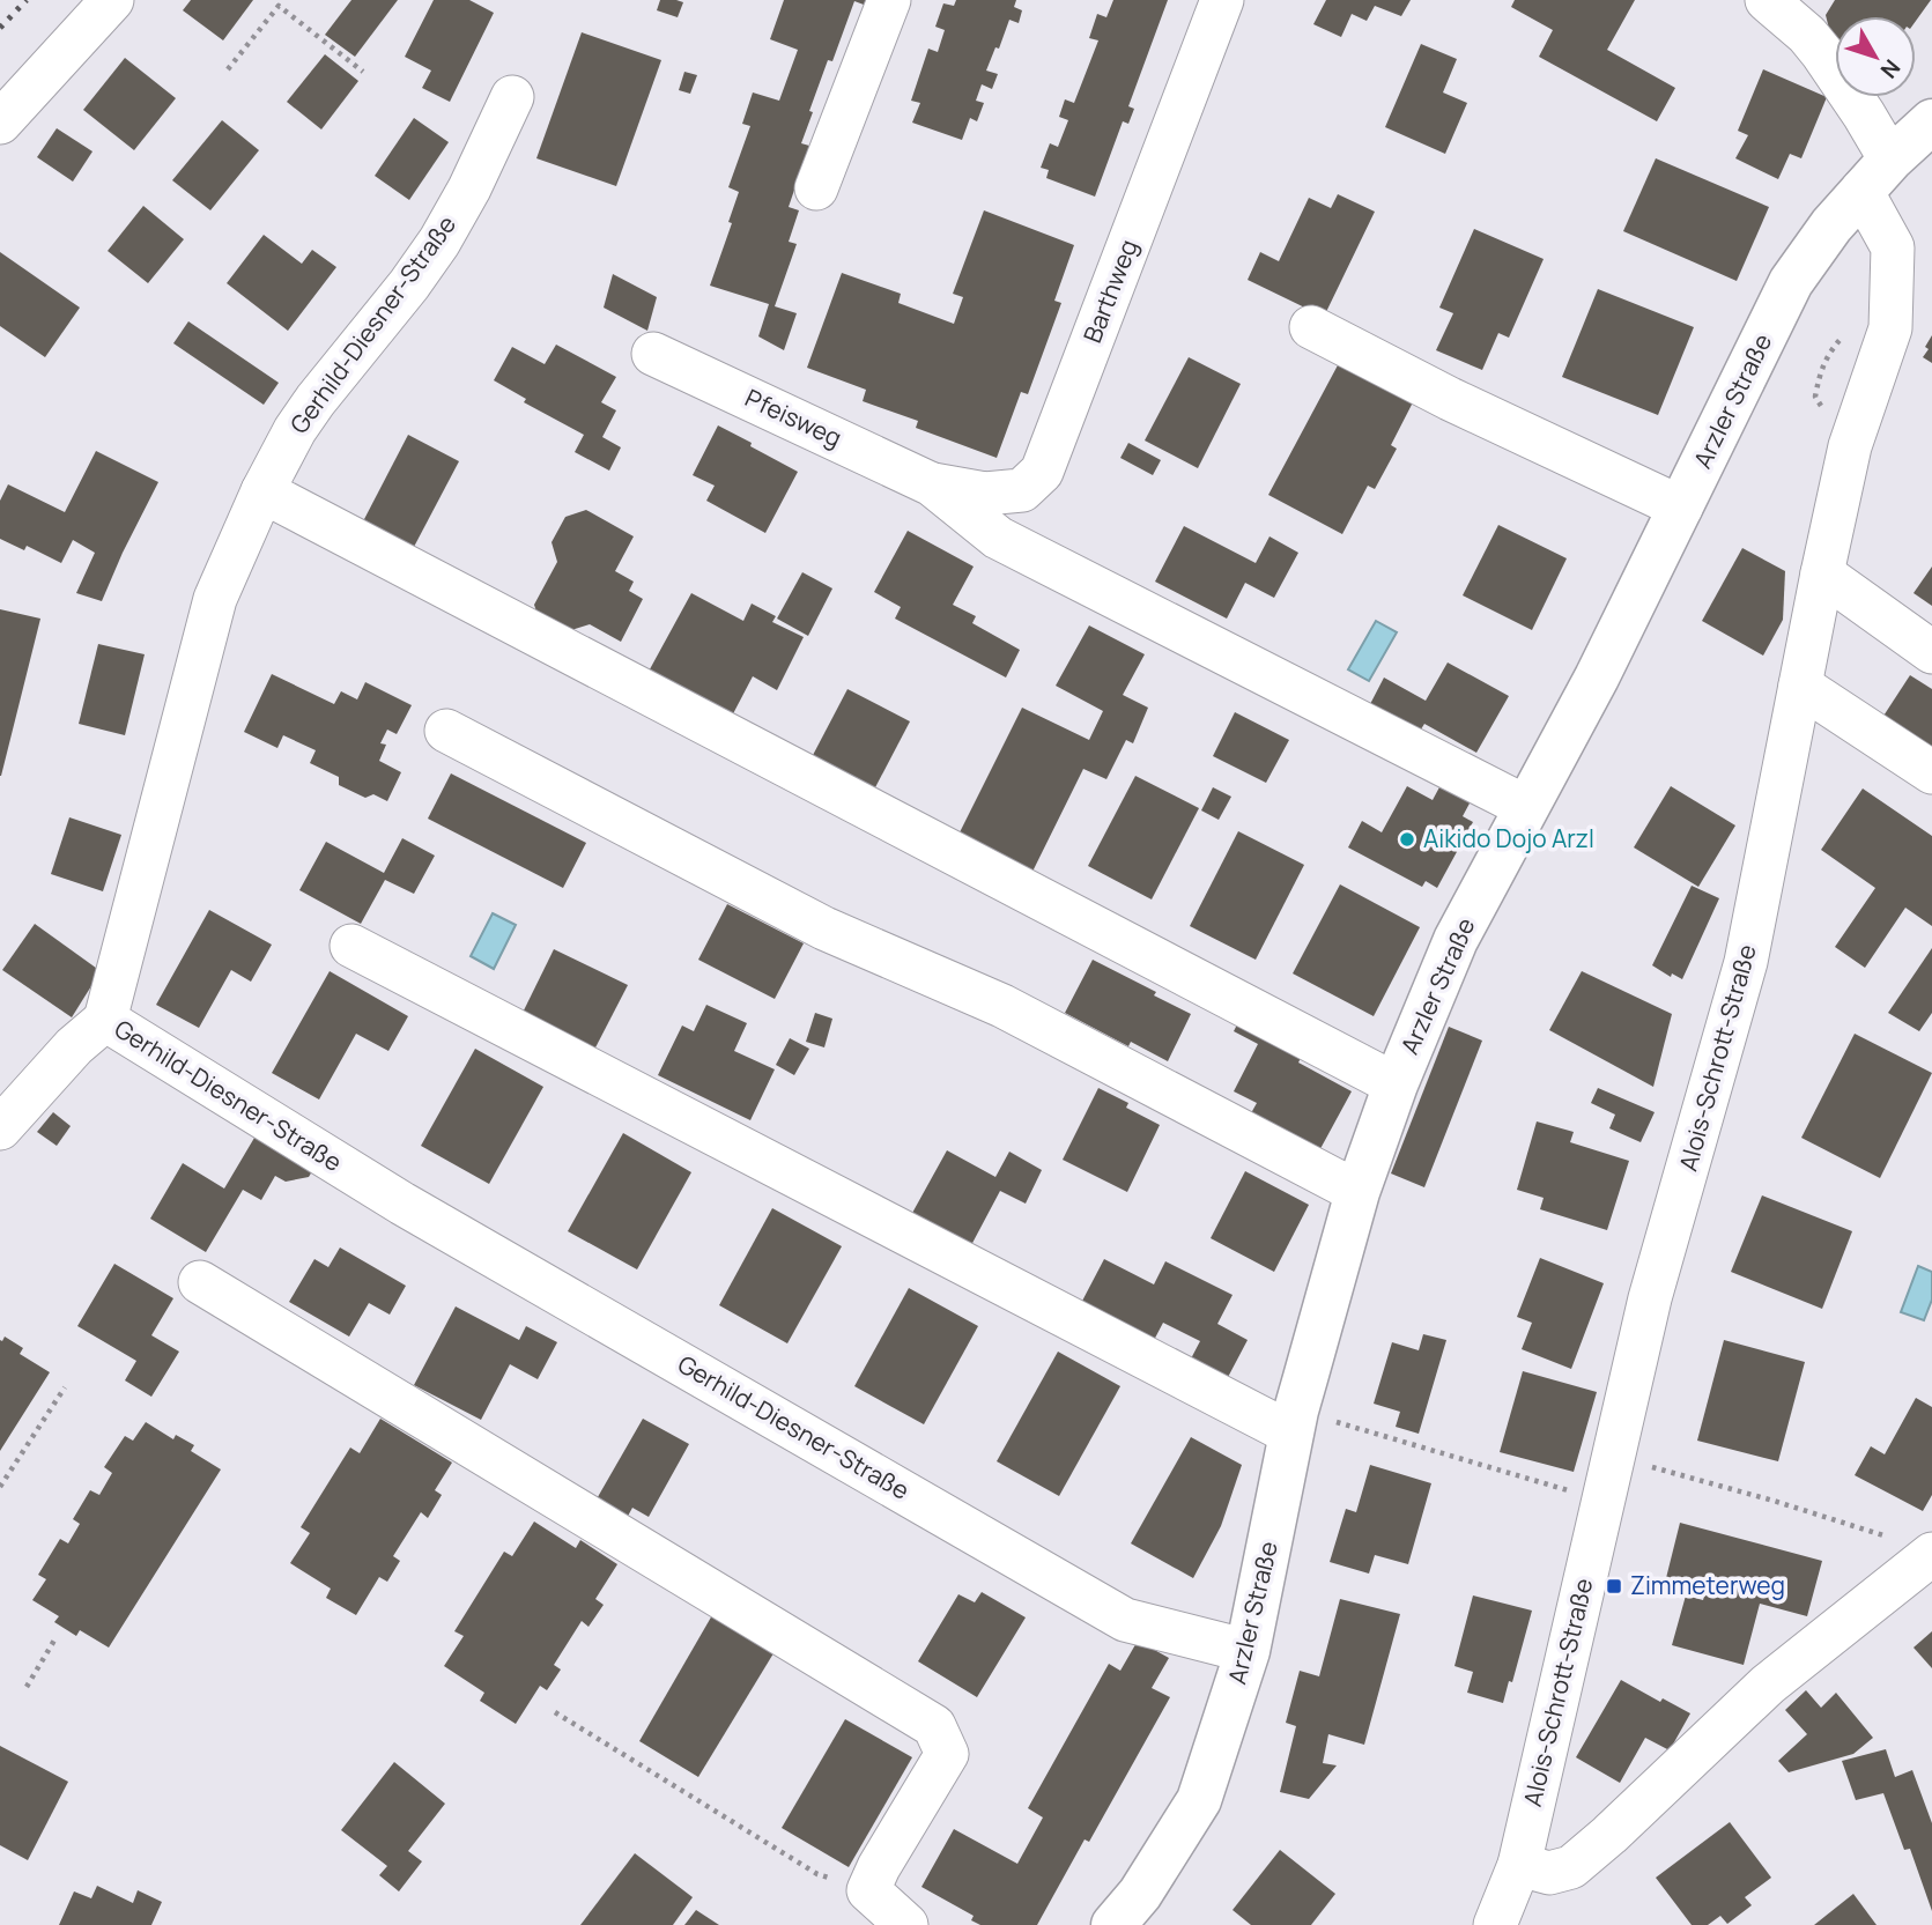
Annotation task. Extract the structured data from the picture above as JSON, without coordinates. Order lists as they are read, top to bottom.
{
  "streets": {
    "main road": ["Arzler Straße"],
    "street": [
      "Barthweg",
      "Gerhild-Diesner-Straße",
      "Pfeisweg",
      "Alois-Schrott-Straße"
    ]
  },
  "crossings": [
    ["Barthweg", "Pfeisweg"],
    ["Gerhild-Diesner-Straße", "Arzler Straße"],
    ["Arzler Straße", "Alois-Schrott-Straße"]
  ],
  "places": {
    "other": ["Aikido Dojo Arzl"],
    "transit": ["Zimmeterweg"]
  },
  "north": "bottom right"
}
